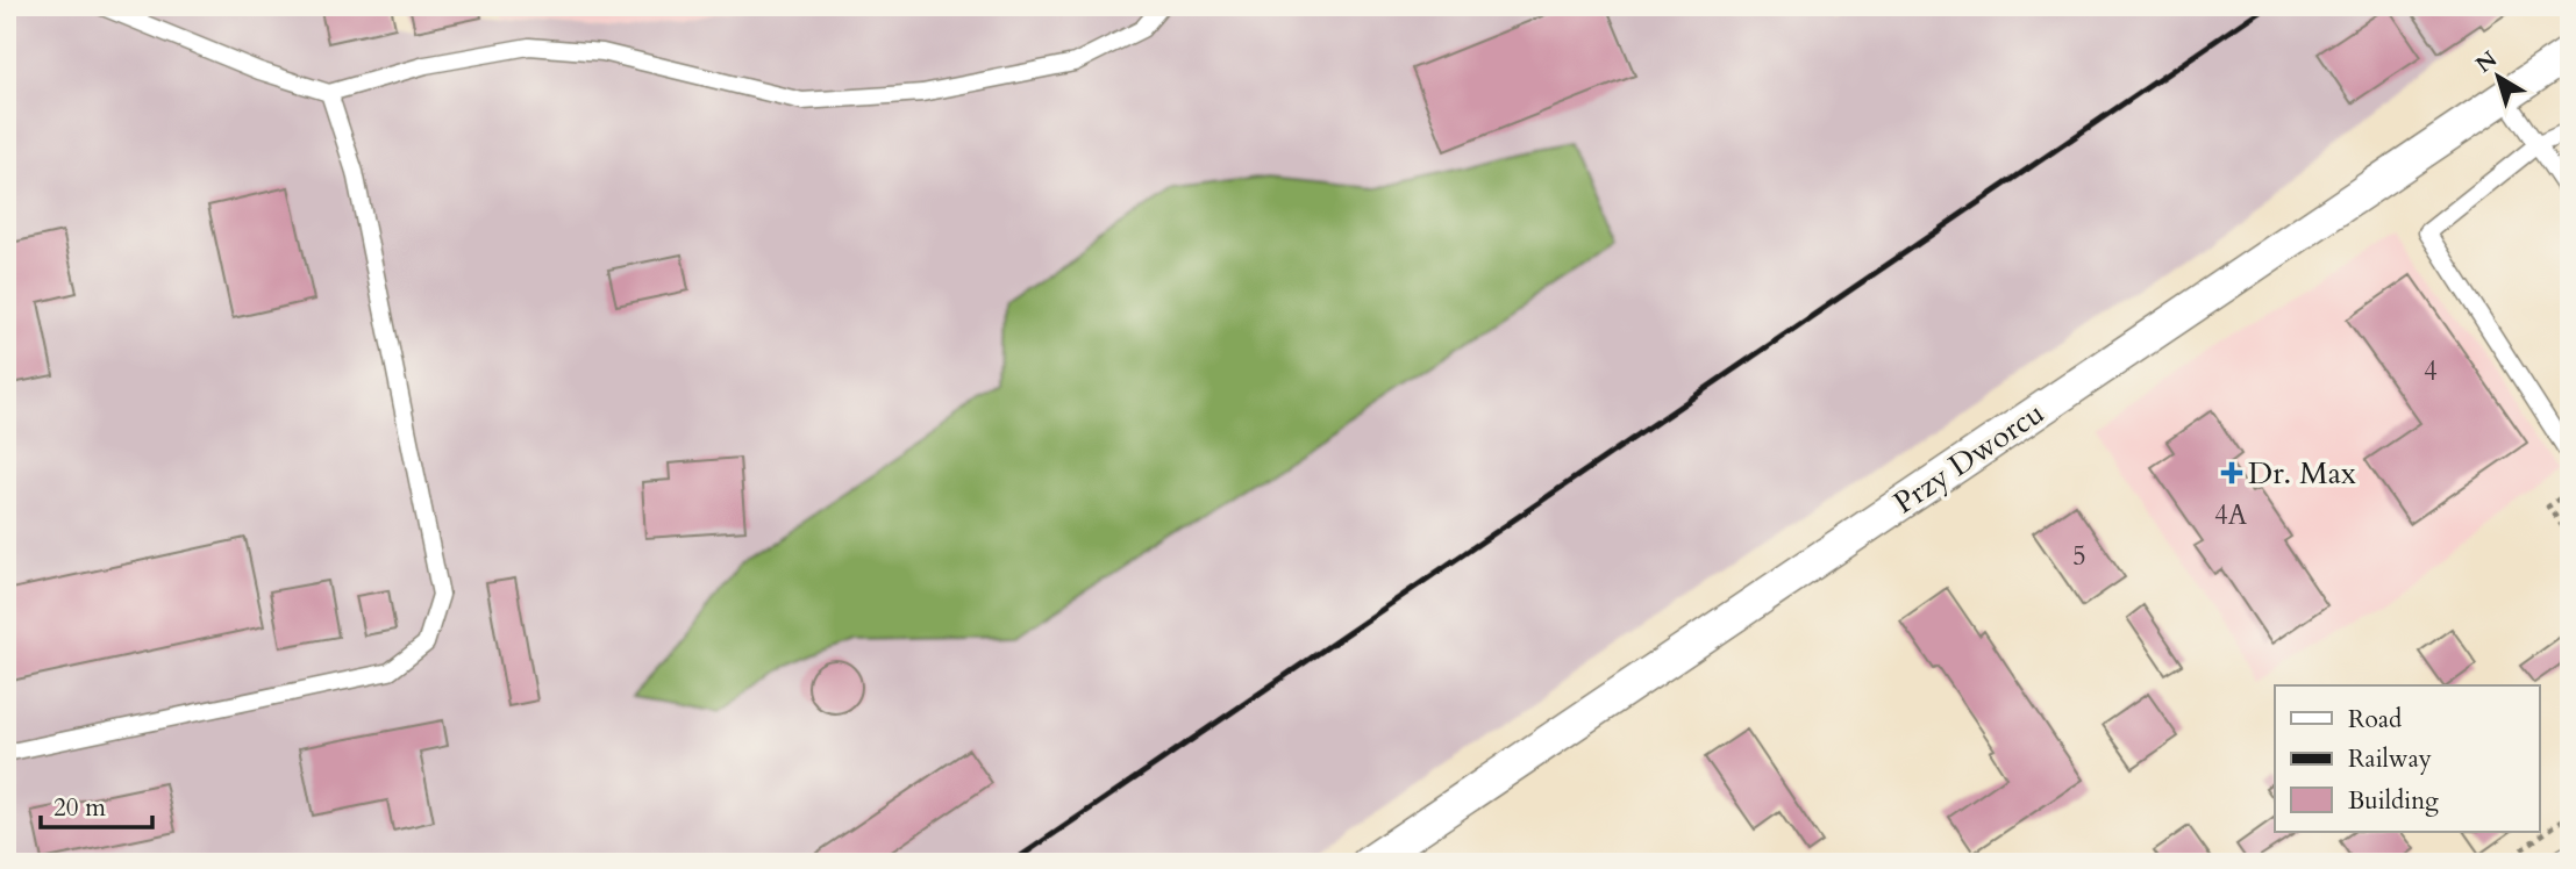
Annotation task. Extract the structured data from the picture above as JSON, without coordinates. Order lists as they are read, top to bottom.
{
  "streets": {
    "street": ["Przy Dworcu"]
  },
  "places": {
    "health": ["Dr. Max"]
  },
  "house_numbers": ["4", "4A", "5"],
  "legend": ["Road", "Railway", "Building"],
  "scale_bar": "20 m",
  "north": "top left"
}
